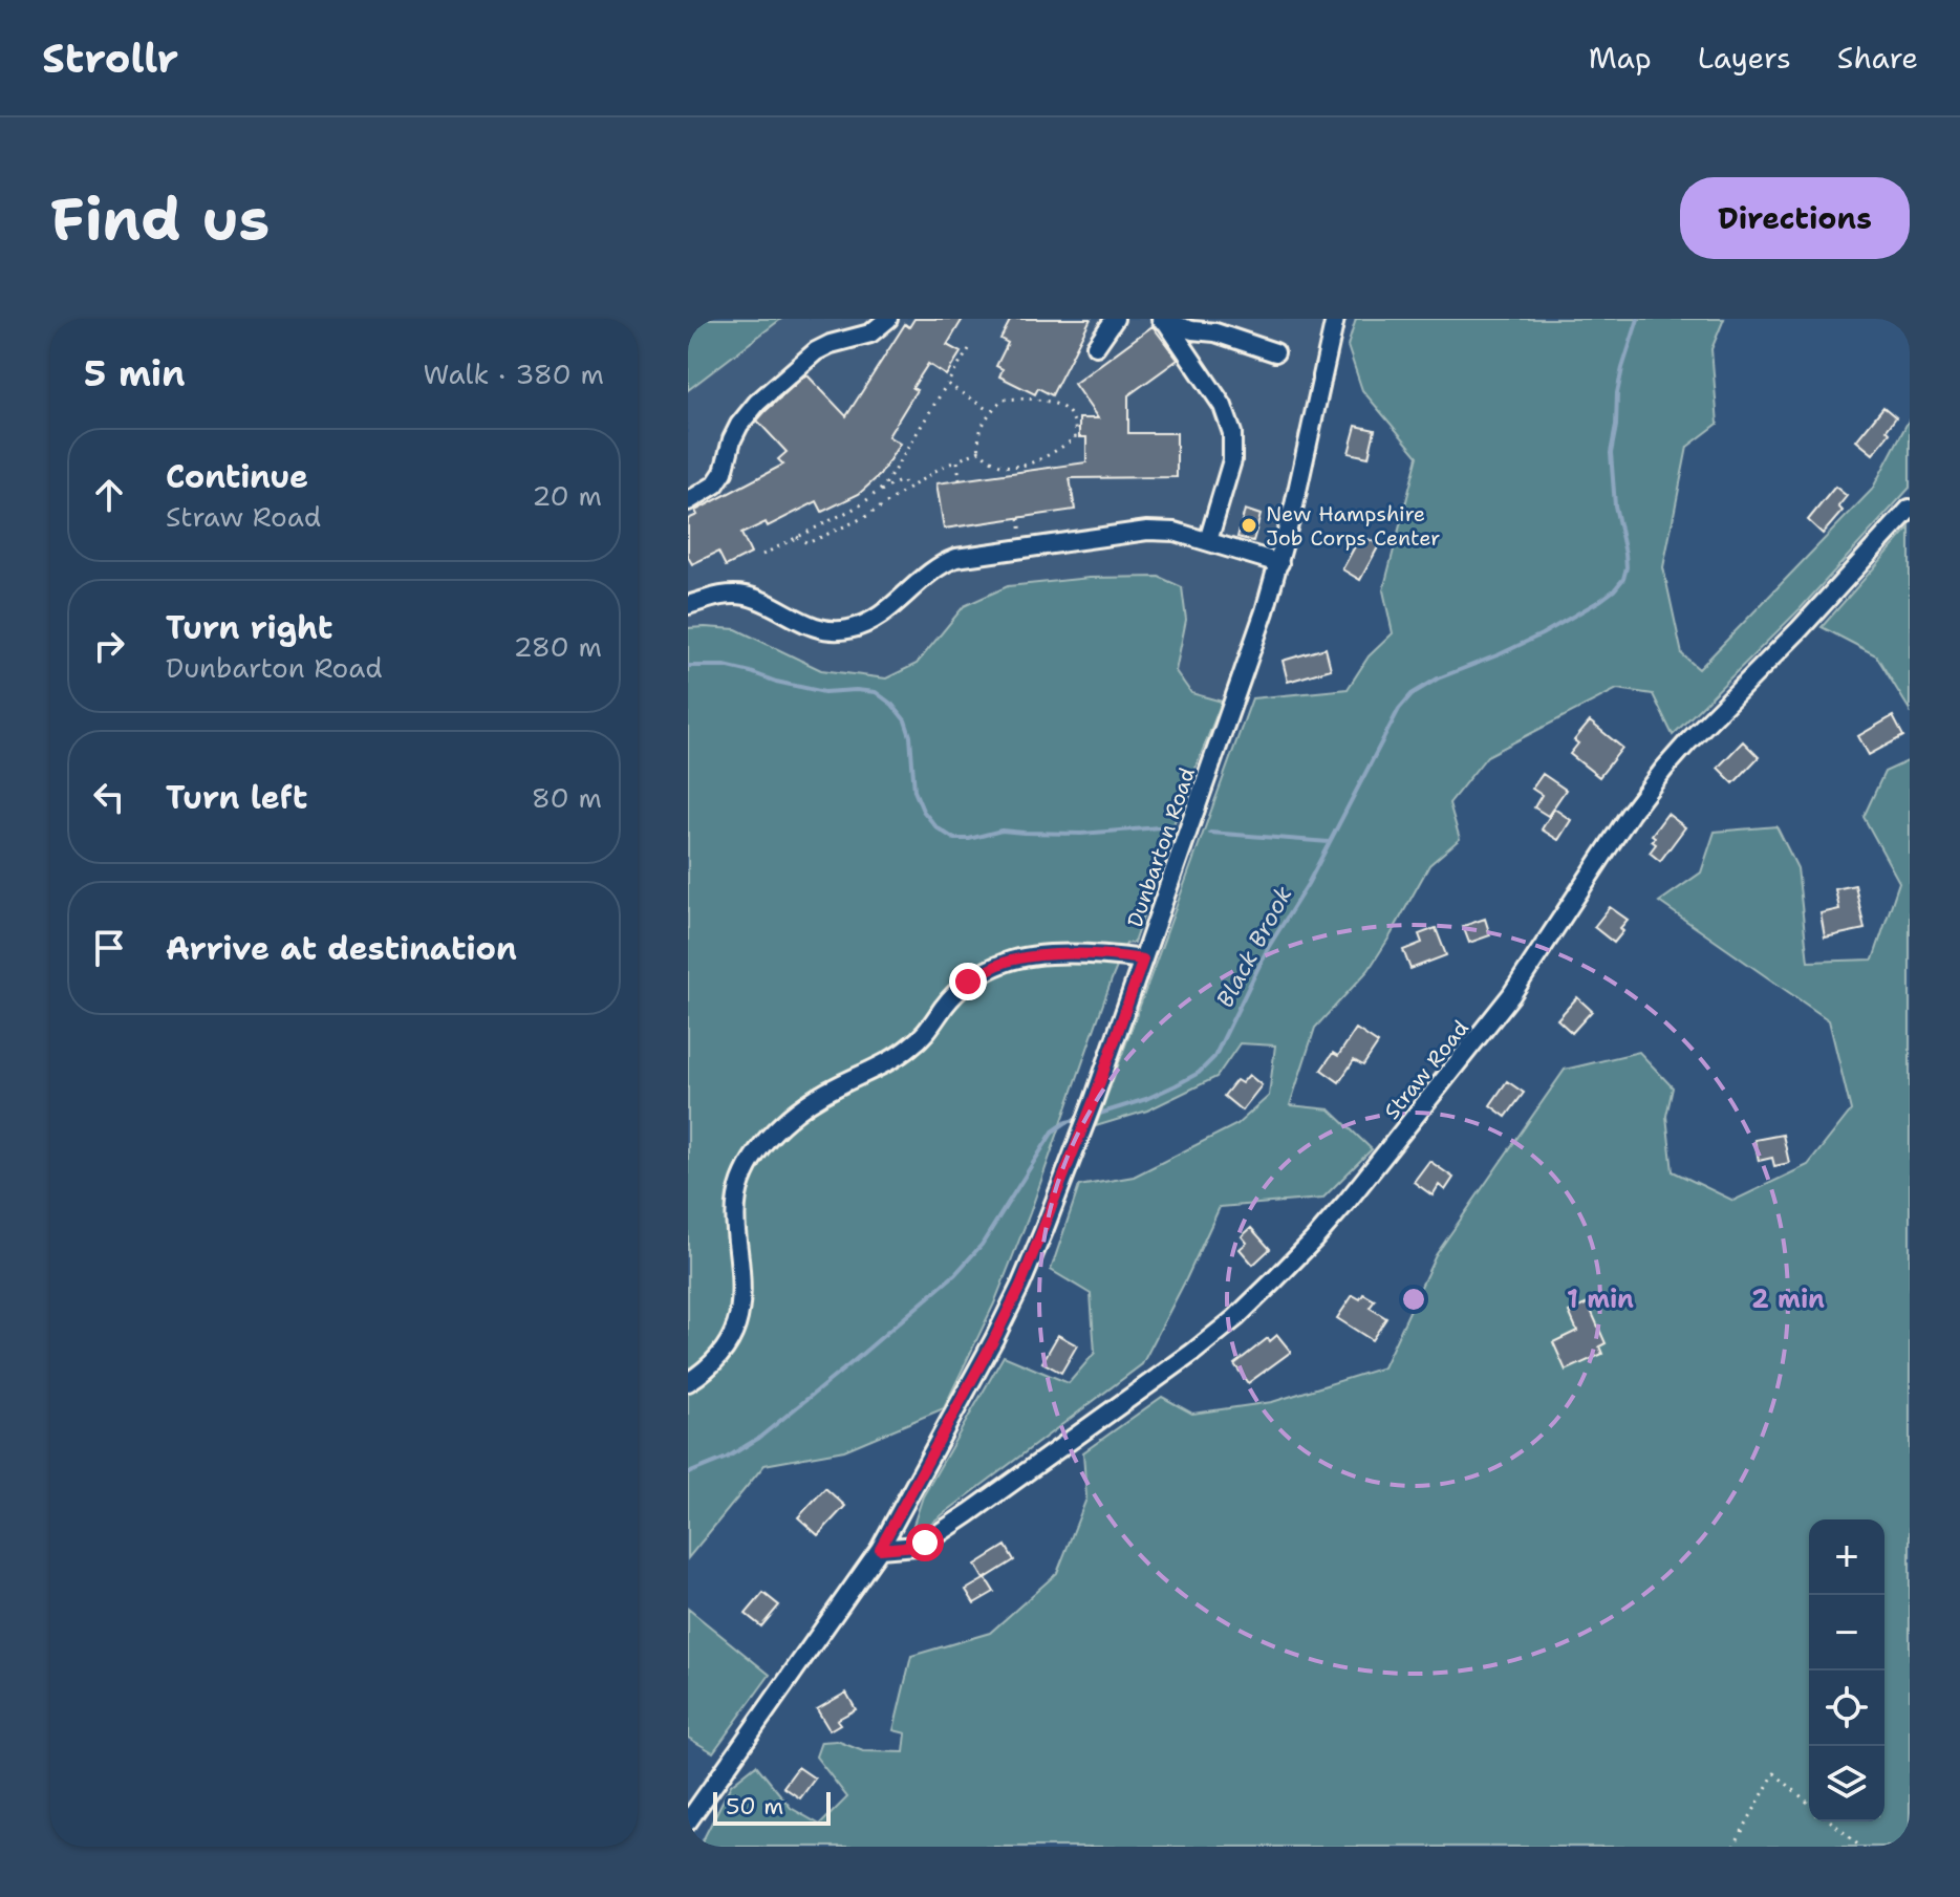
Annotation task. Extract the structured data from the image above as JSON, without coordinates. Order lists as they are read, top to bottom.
{
  "streets": {
    "street": ["Dunbarton Road", "Straw Road"]
  },
  "crossings": [
    ["Dunbarton Road", "Straw Road"]
  ],
  "water": ["Black Brook"],
  "places": ["New Hampshire Job Corps Center"],
  "scale_bar": "50 m",
  "page": {
    "header": "Strollr",
    "nav": ["Map", "Layers", "Share"],
    "buttons": "Directions",
    "title": "Find us",
    "heading": ["5 min", "Walk · 380 m"],
    "list": [
      ["Continue", "Straw Road", "20 m"],
      ["Turn right", "Dunbarton Road", "280 m"],
      ["Turn left", "80 m"],
      "Arrive at destination"
    ],
    "map_buttons": ["+", "−"],
    "scale": "50 m"
  },
  "rings": ["1 min", "2 min"]
}
